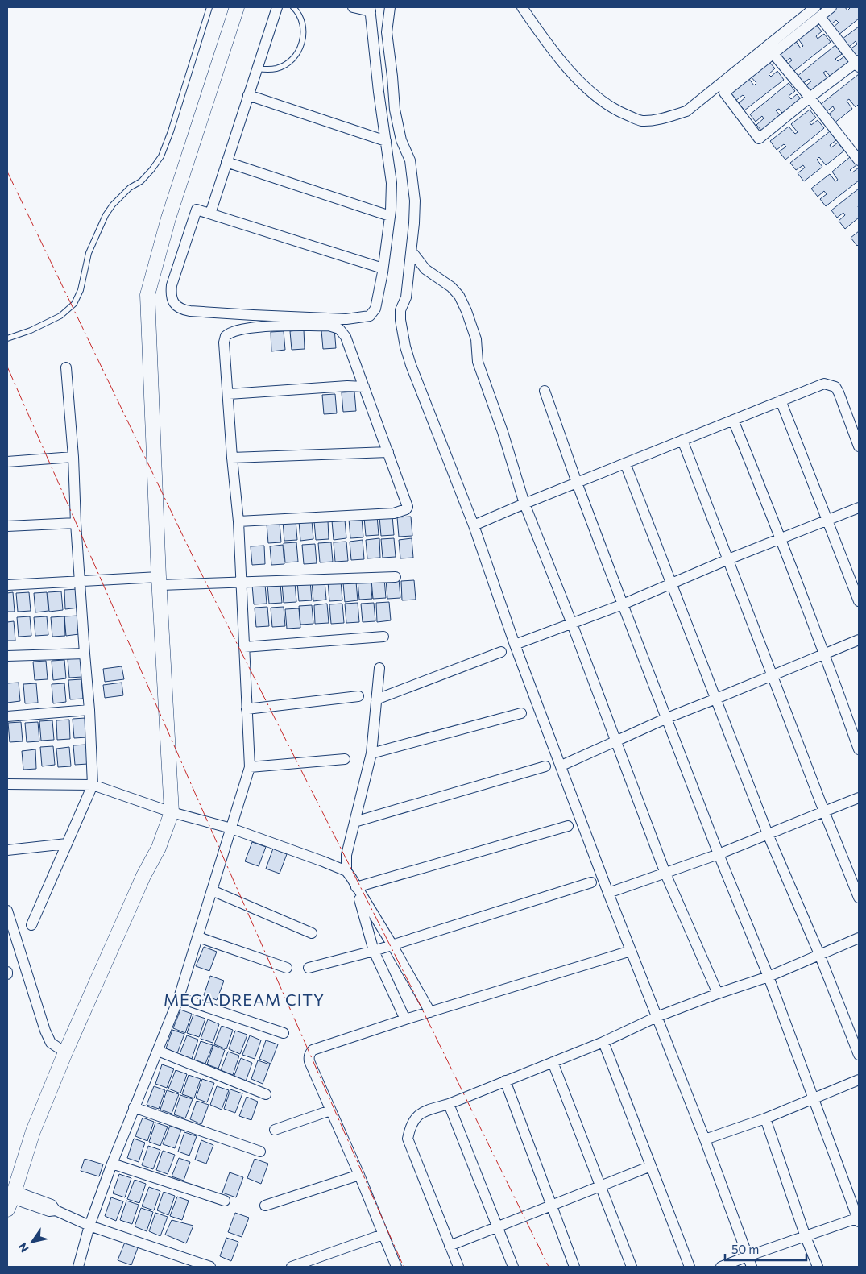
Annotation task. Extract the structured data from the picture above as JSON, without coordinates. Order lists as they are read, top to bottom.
{
  "districts": ["MEGA DREAM CITY"],
  "scale_bar": "50 m",
  "north": "bottom left"
}
